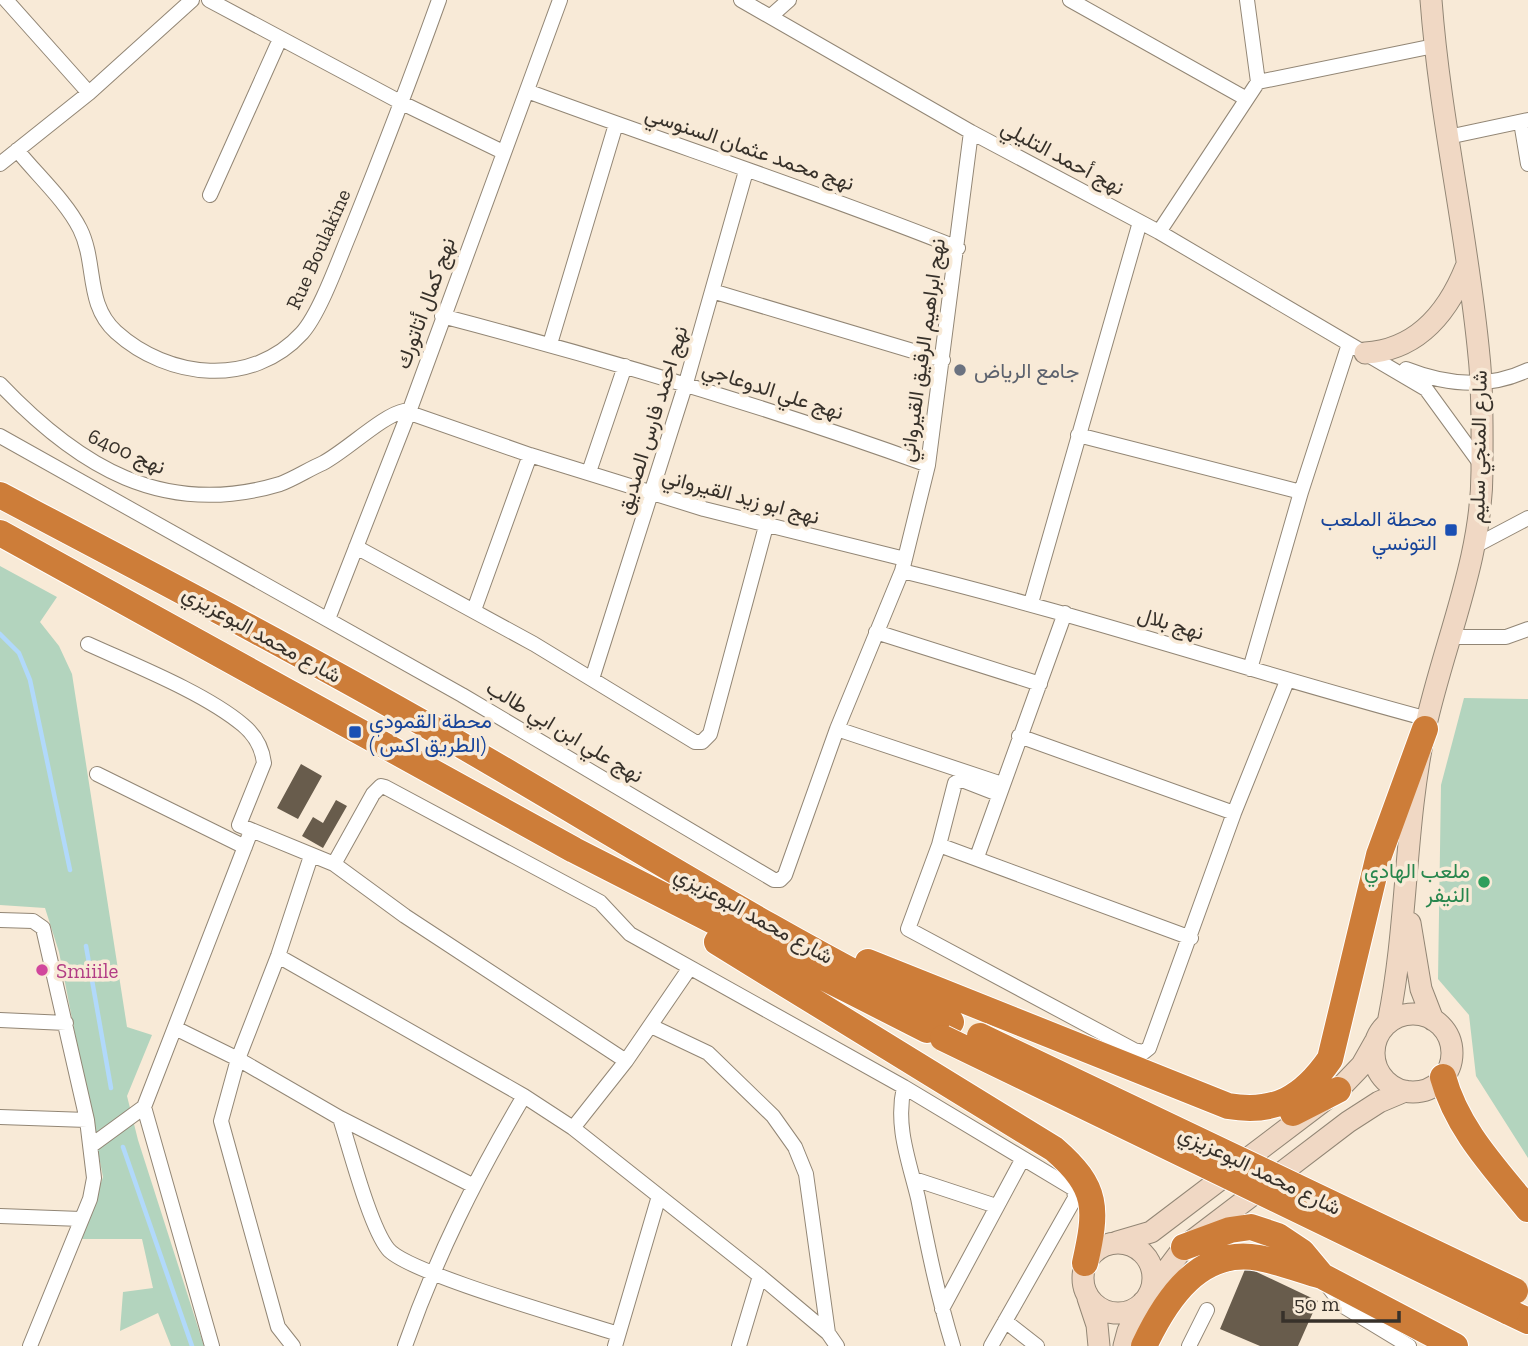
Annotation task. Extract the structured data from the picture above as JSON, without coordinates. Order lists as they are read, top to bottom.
{
  "streets": {
    "highway": ["شارع محمد البوعزيزي"],
    "main road": ["شارع المنجي سليم"],
    "street": [
      "نهج محمد عثمان السنوسي",
      "نهج أحمد التليلي",
      "Rue Boulakine",
      "نهج كمال أتاتورك",
      "نهج ابراهيم الرقيق القيرواني",
      "نهج علي الدوعاجي",
      "نهج احمد فارس الصديق",
      "نهج 6400",
      "نهج ابو زيد القيرواني",
      "نهج بلال",
      "نهج علي ابن ابي طالب"
    ]
  },
  "crossings": [
    ["نهج محمد عثمان السنوسي", "نهج كمال أتاتورك"],
    ["نهج محمد عثمان السنوسي", "نهج ابراهيم الرقيق القيرواني"],
    ["نهج محمد عثمان السنوسي", "نهج احمد فارس الصديق"],
    ["نهج أحمد التليلي", "نهج ابراهيم الرقيق القيرواني"],
    ["نهج أحمد التليلي", "شارع المنجي سليم"],
    ["نهج كمال أتاتورك", "نهج علي الدوعاجي"],
    ["نهج كمال أتاتورك", "نهج 6400"],
    ["نهج كمال أتاتورك", "نهج ابو زيد القيرواني"],
    ["نهج كمال أتاتورك", "نهج علي ابن ابي طالب"],
    ["نهج ابراهيم الرقيق القيرواني", "نهج علي الدوعاجي"],
    ["نهج ابراهيم الرقيق القيرواني", "نهج ابو زيد القيرواني"],
    ["نهج ابراهيم الرقيق القيرواني", "نهج بلال"],
    ["نهج ابراهيم الرقيق القيرواني", "نهج علي ابن ابي طالب"],
    ["نهج علي الدوعاجي", "نهج احمد فارس الصديق"],
    ["نهج احمد فارس الصديق", "نهج ابو زيد القيرواني"],
    ["شارع المنجي سليم", "نهج بلال"],
    ["نهج 6400", "نهج ابو زيد القيرواني"],
    ["نهج ابو زيد القيرواني", "نهج بلال"]
  ],
  "places": {
    "other": ["جامع الرياض", "ملعب الهادي النيفر", "Smiiile"],
    "transit": ["محطة الملعب التونسي", "محطة القمودي ( الطريق اكس)"]
  },
  "scale_bar": "50 m"
}
